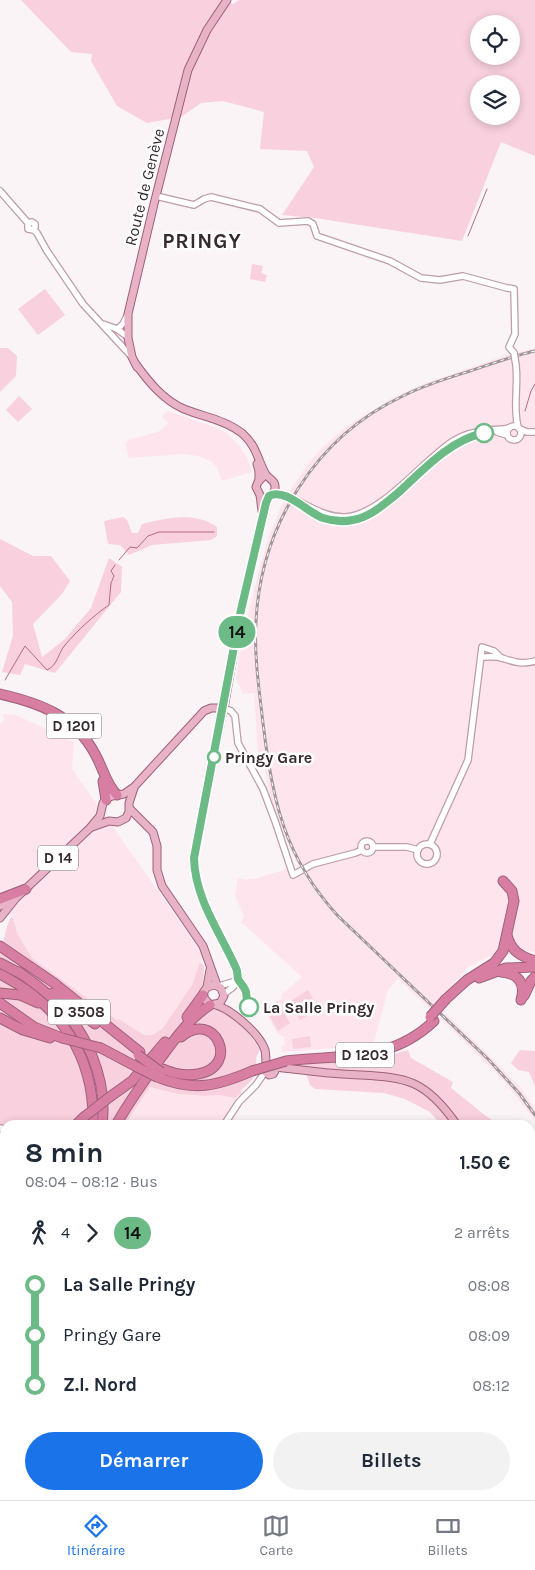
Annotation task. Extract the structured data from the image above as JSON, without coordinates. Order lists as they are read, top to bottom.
{
  "streets": {
    "highway": ["D 1201", "D 3508", "D 1203"],
    "main road": ["Route de Genève", "D 14"]
  },
  "crossings": [
    ["D 1201", "D 14"],
    ["D 3508", "D 1203"]
  ],
  "districts": ["PRINGY"],
  "places": ["Pringy Gare", "La Salle Pringy"],
  "lines": ["bus line 14"],
  "page": {
    "on_map": "14",
    "heading": ["8 min", "08:04 – 08:12 · Bus", "1.50 €"],
    "legs": ["4", "14", "2 arrêts"],
    "list": [
      {
        "name": "La Salle Pringy",
        "value": "08:08"
      },
      {
        "name": "Pringy Gare",
        "value": "08:09"
      },
      {
        "name": "Z.I. Nord",
        "value": "08:12"
      }
    ],
    "buttons": ["Démarrer", "Billets"],
    "tabs": ["Itinéraire", "Carte", "Billets"]
  }
}
